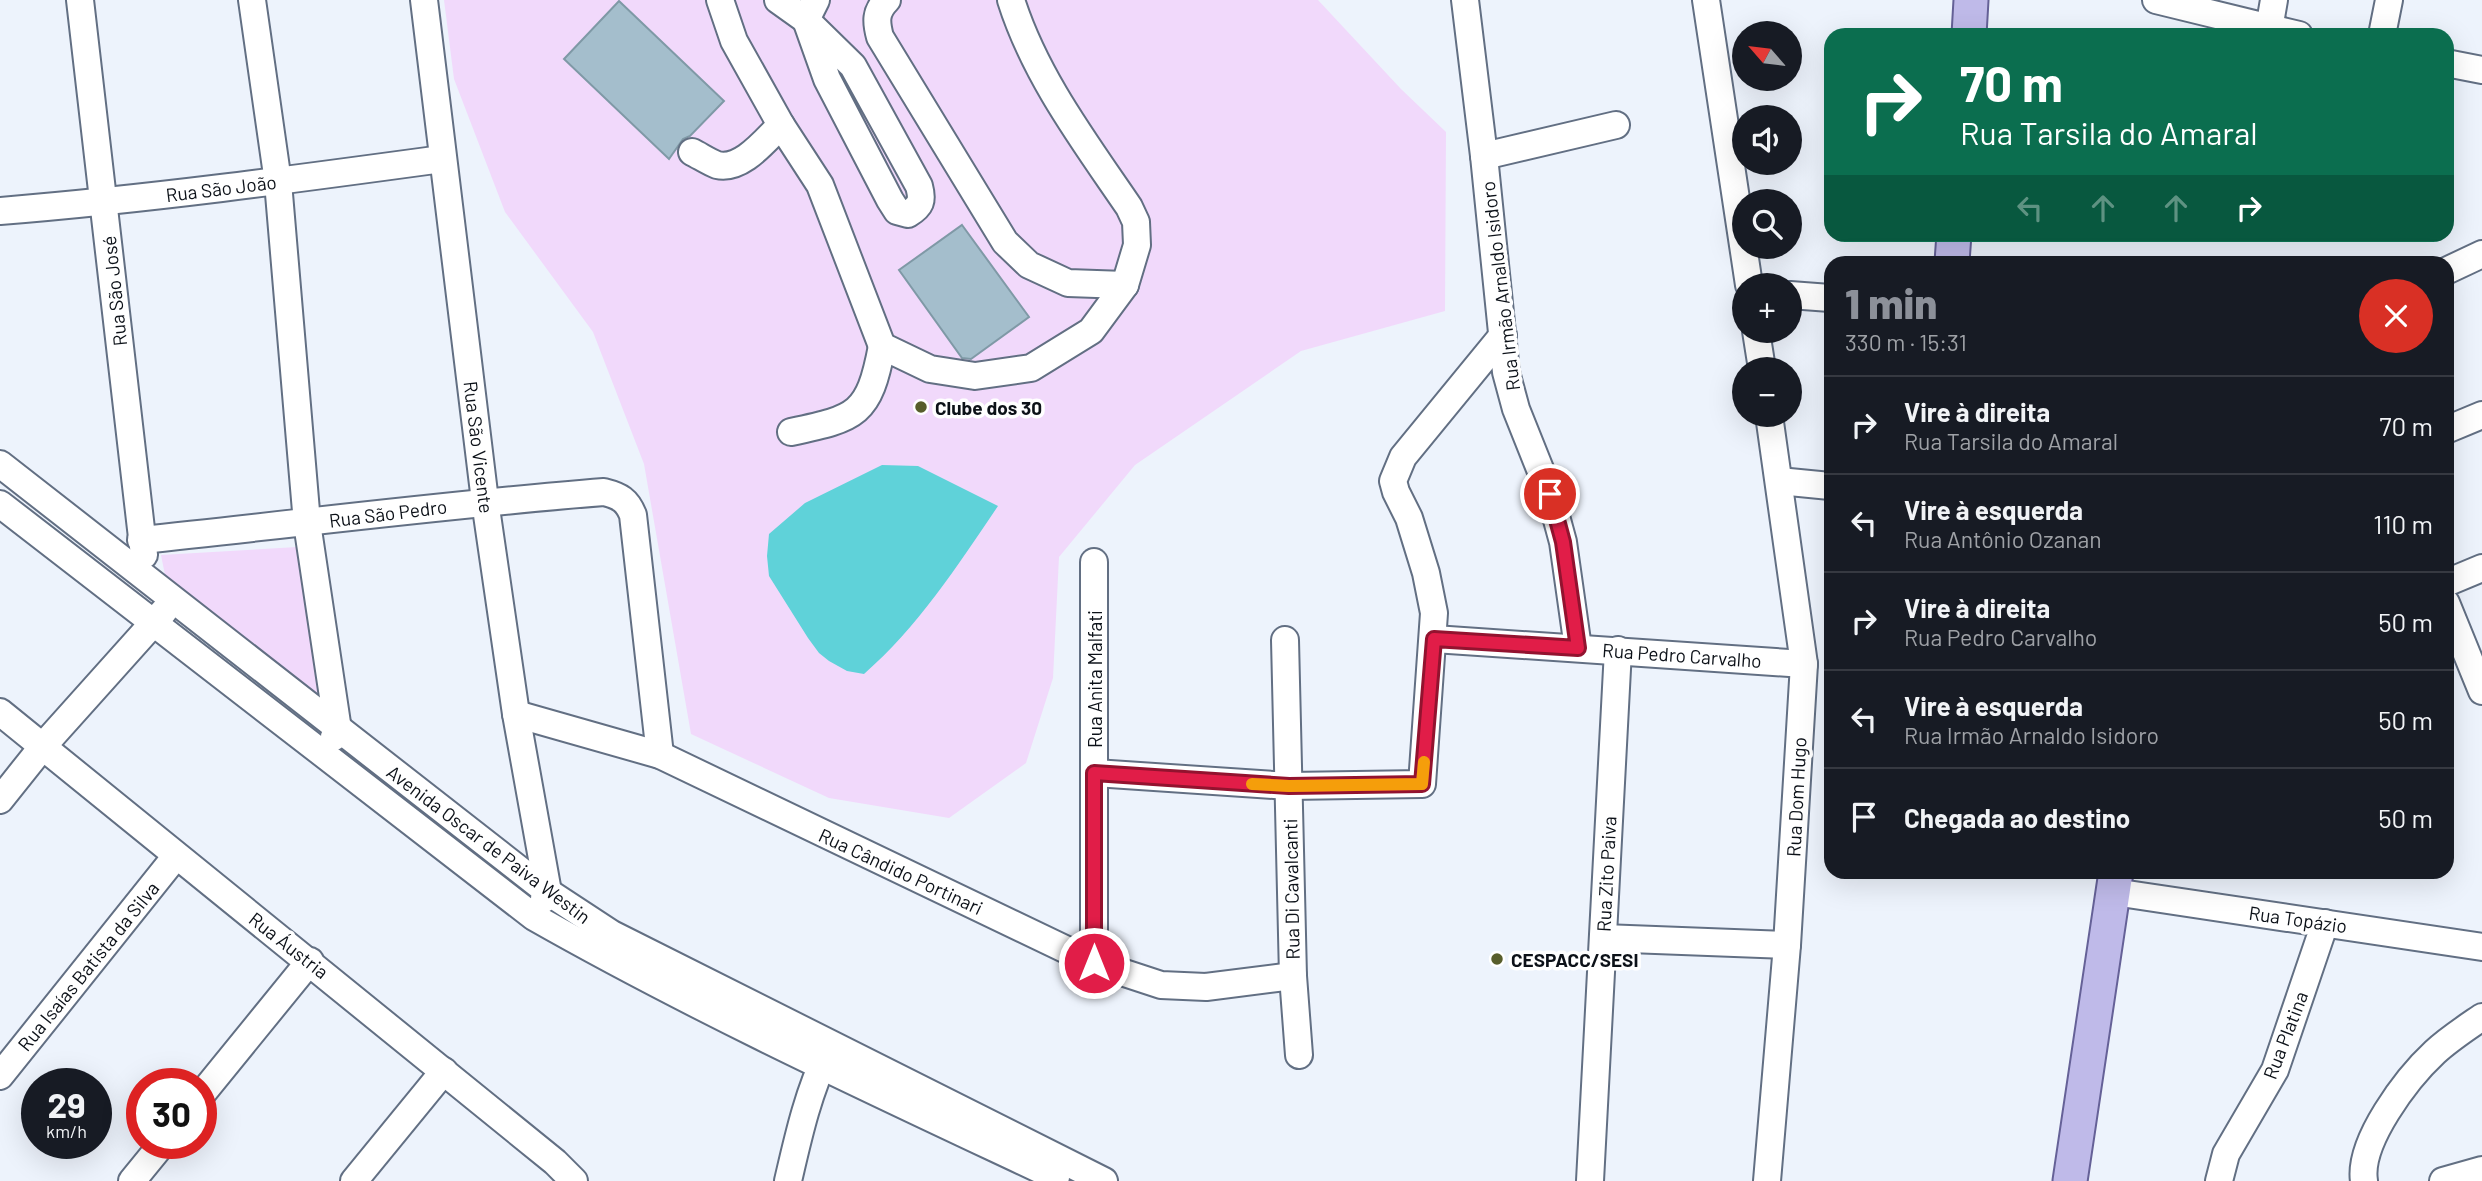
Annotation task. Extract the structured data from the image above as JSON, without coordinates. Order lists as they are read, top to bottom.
{
  "streets": {
    "street": [
      "Rua São João",
      "Rua Irmão Arnaldo Isidoro",
      "Rua São José",
      "Rua São Vicente",
      "Rua São Pedro",
      "Rua Pedro Carvalho",
      "Rua Anita Malfati",
      "Rua Dom Hugo",
      "Avenida Oscar de Paiva Westin",
      "Rua Cândido Portinari",
      "Rua Zito Paiva",
      "Rua Di Cavalcanti",
      "Rua Topázio",
      "Rua Áustria",
      "Rua Isaías Batista da Silva",
      "Rua Platina"
    ]
  },
  "crossings": [
    ["Rua São João", "Rua São José"],
    ["Rua São João", "Rua São Vicente"],
    ["Rua Irmão Arnaldo Isidoro", "Rua Pedro Carvalho"],
    ["Rua São José", "Rua São Pedro"],
    ["Rua São José", "Avenida Oscar de Paiva Westin"],
    ["Rua São Vicente", "Rua São Pedro"],
    ["Rua São Vicente", "Avenida Oscar de Paiva Westin"],
    ["Rua São Vicente", "Rua Cândido Portinari"],
    ["Rua São Pedro", "Rua Cândido Portinari"],
    ["Rua Pedro Carvalho", "Rua Dom Hugo"],
    ["Rua Pedro Carvalho", "Rua Zito Paiva"],
    ["Rua Anita Malfati", "Rua Cândido Portinari"],
    ["Rua Cândido Portinari", "Rua Di Cavalcanti"],
    ["Rua Topázio", "Rua Platina"],
    ["Rua Áustria", "Rua Isaías Batista da Silva"]
  ],
  "places": ["Clube dos 30", "CESPACC/SESI"],
  "north": "top left",
  "page": {
    "map_buttons": ["+", "−"],
    "turn": ["70 m", "Rua Tarsila do Amaral"],
    "heading": ["1 min", "330 m · 15:31"],
    "list": [
      {
        "name": "Vire à direita",
        "note": "Rua Tarsila do Amaral",
        "value": "70 m"
      },
      {
        "name": "Vire à esquerda",
        "note": "Rua Antônio Ozanan",
        "value": "110 m"
      },
      {
        "name": "Vire à direita",
        "note": "Rua Pedro Carvalho",
        "value": "50 m"
      },
      {
        "name": "Vire à esquerda",
        "note": "Rua Irmão Arnaldo Isidoro",
        "value": "50 m"
      },
      {
        "name": "Chegada ao destino",
        "value": "50 m"
      }
    ],
    "speed": "29 km/h",
    "limit": "30"
  }
}
